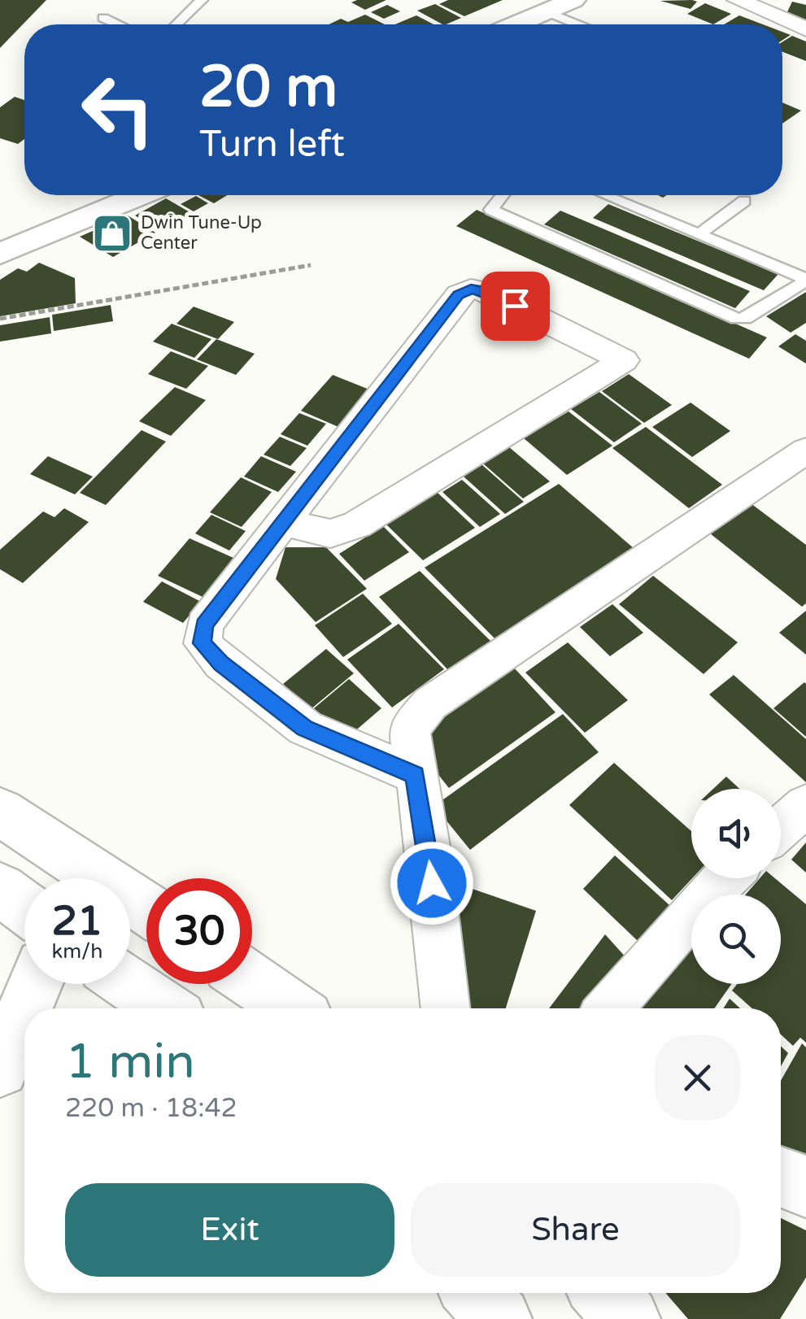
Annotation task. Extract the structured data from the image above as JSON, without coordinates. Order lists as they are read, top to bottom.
{
  "places": {
    "shop": ["Dwin Tune-Up Center"]
  },
  "page": {
    "turn": ["20 m", "Turn left"],
    "speed": "21 km/h",
    "limit": "30",
    "heading": ["1 min", "220 m · 18:42"],
    "buttons": ["Exit", "Share"]
  }
}
